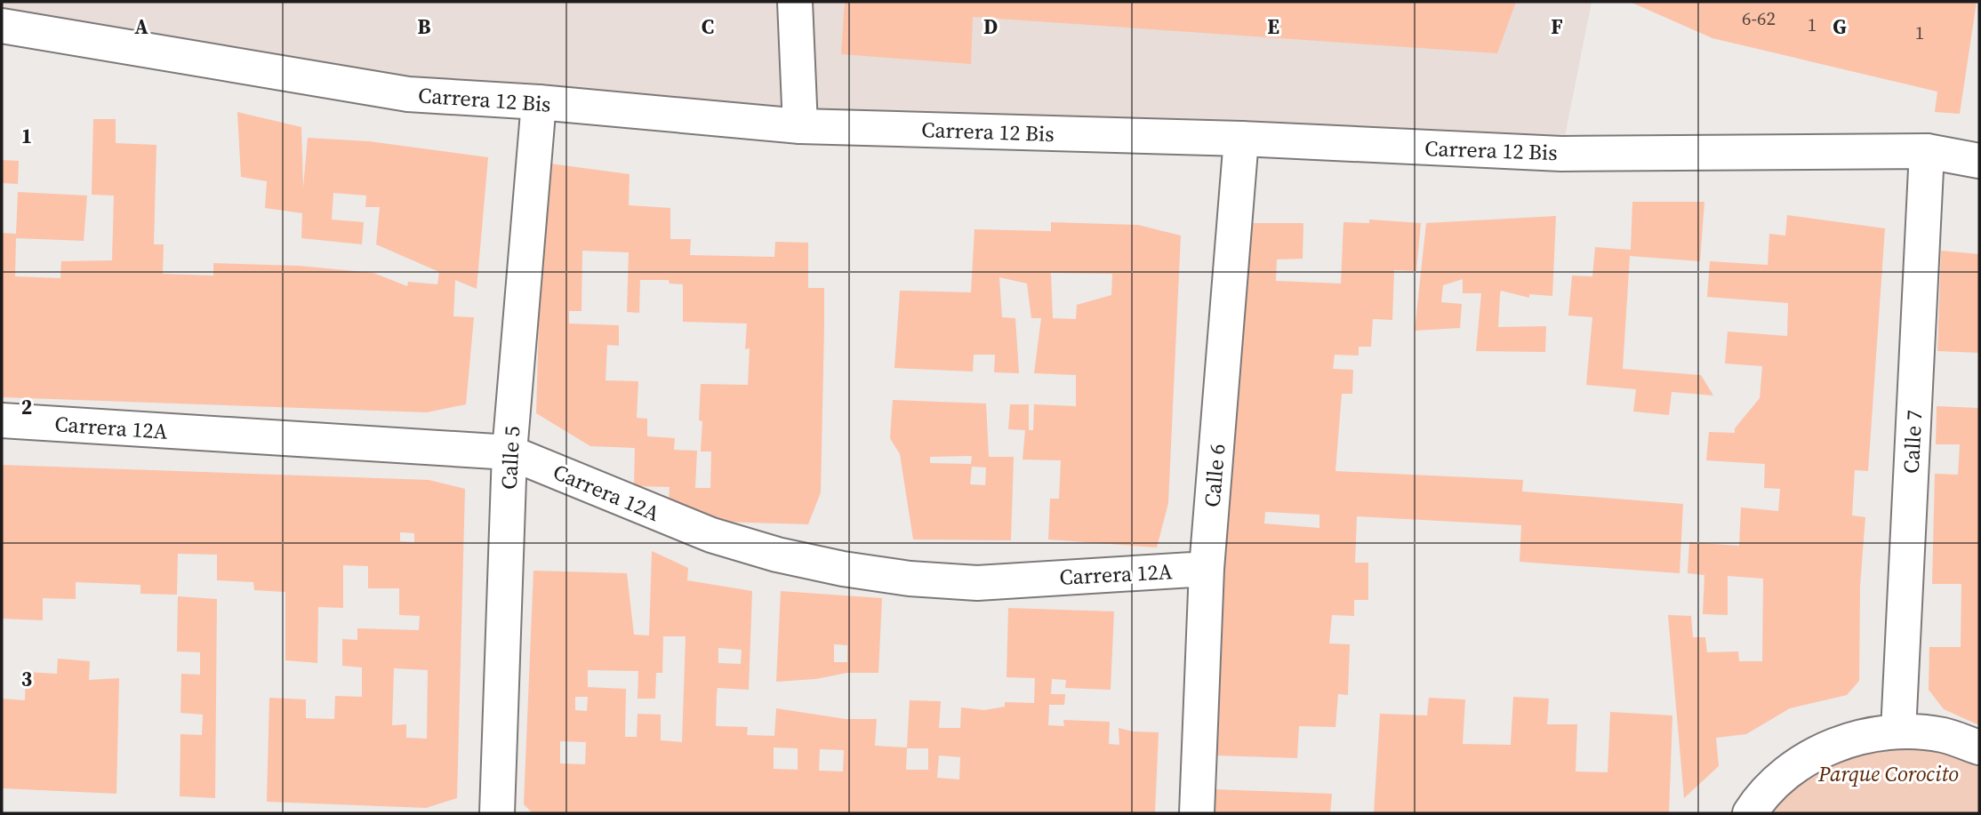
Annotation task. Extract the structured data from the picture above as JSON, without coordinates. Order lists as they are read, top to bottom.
{
  "streets": {
    "street": [
      "Carrera 12 Bis",
      "Carrera 12A",
      "Calle 7",
      "Calle 5",
      "Calle 6"
    ]
  },
  "crossings": [
    ["Carrera 12 Bis", "Calle 7"],
    ["Carrera 12 Bis", "Calle 5"],
    ["Carrera 12 Bis", "Calle 6"],
    ["Carrera 12A", "Calle 5"],
    ["Carrera 12A", "Calle 6"]
  ],
  "parks": ["Parque Corocito"],
  "house_numbers": ["6-62", "1", "1"],
  "grid": {
    "columns": [
      "A",
      "B",
      "C",
      "D",
      "E",
      "F",
      "G"
    ],
    "rows": ["1", "2", "3"]
  }
}
